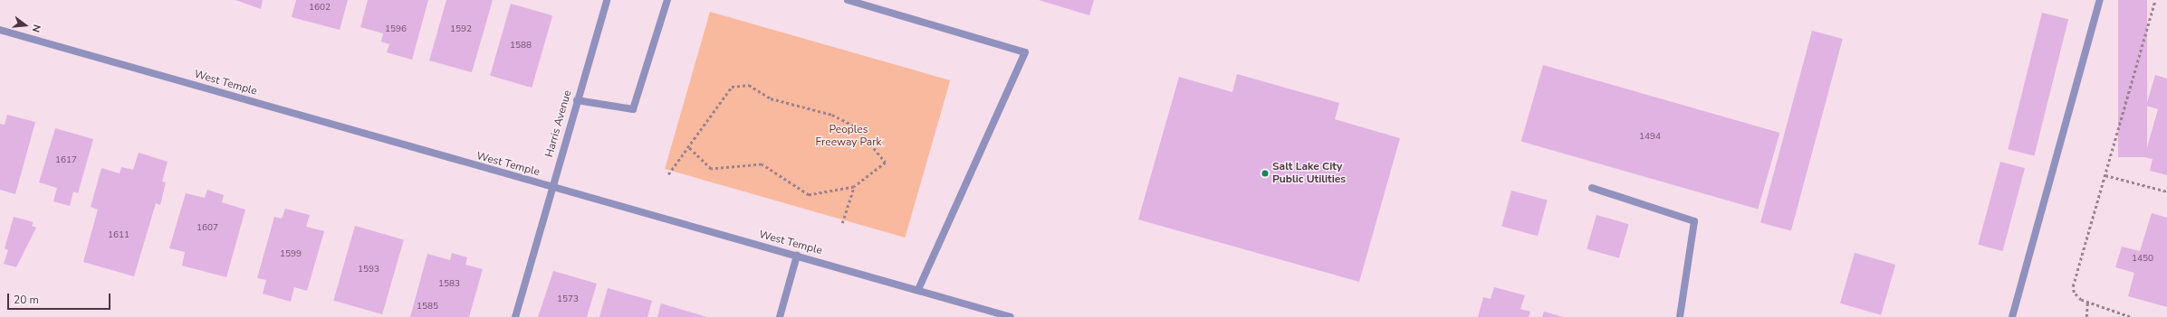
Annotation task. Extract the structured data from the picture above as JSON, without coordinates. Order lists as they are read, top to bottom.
{
  "streets": {
    "street": ["West Temple", "Harris Avenue"]
  },
  "crossings": [
    ["West Temple", "Harris Avenue"]
  ],
  "parks": ["Peoples Freeway Park"],
  "places": ["Salt Lake City Public Utilities"],
  "house_numbers": [
    "1602",
    "1596",
    "1592",
    "1588",
    "1494",
    "1617",
    "1607",
    "1611",
    "1599",
    "1450",
    "1593",
    "1583",
    "1573",
    "1585"
  ],
  "scale_bar": "20 m",
  "north": "right"
}
